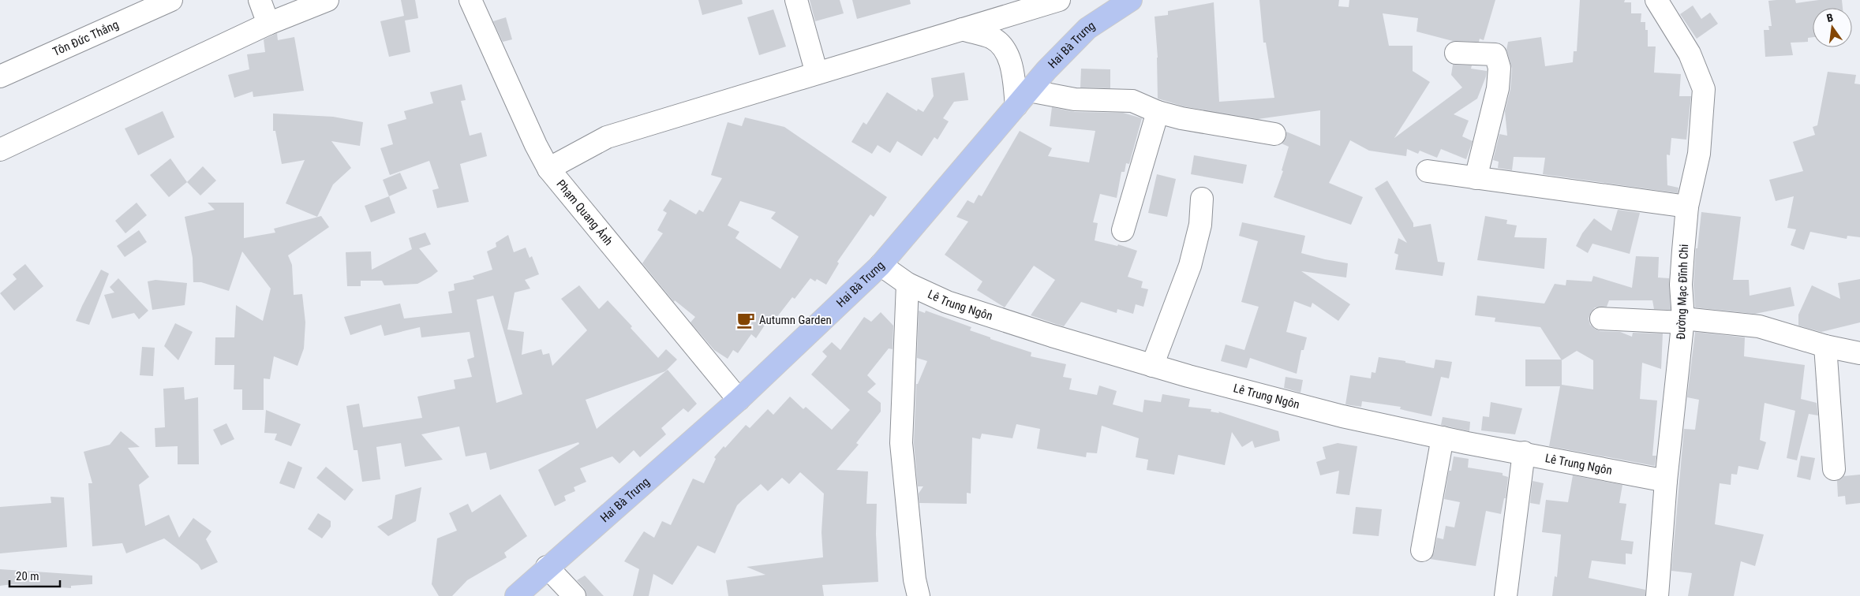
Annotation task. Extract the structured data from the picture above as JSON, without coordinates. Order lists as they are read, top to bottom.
{
  "streets": {
    "main road": ["Hai Bà Trưng"],
    "street": [
      "Tôn Đức Thắng",
      "Phạm Quang Ảnh",
      "Đường Mạc Đĩnh Chi",
      "Lê Trung Ngôn"
    ]
  },
  "crossings": [
    ["Hai Bà Trưng", "Phạm Quang Ảnh"],
    ["Hai Bà Trưng", "Lê Trung Ngôn"],
    ["Đường Mạc Đĩnh Chi", "Lê Trung Ngôn"]
  ],
  "places": {
    "cafe": ["Autumn Garden"]
  },
  "scale_bar": "20 m",
  "north": "top"
}
